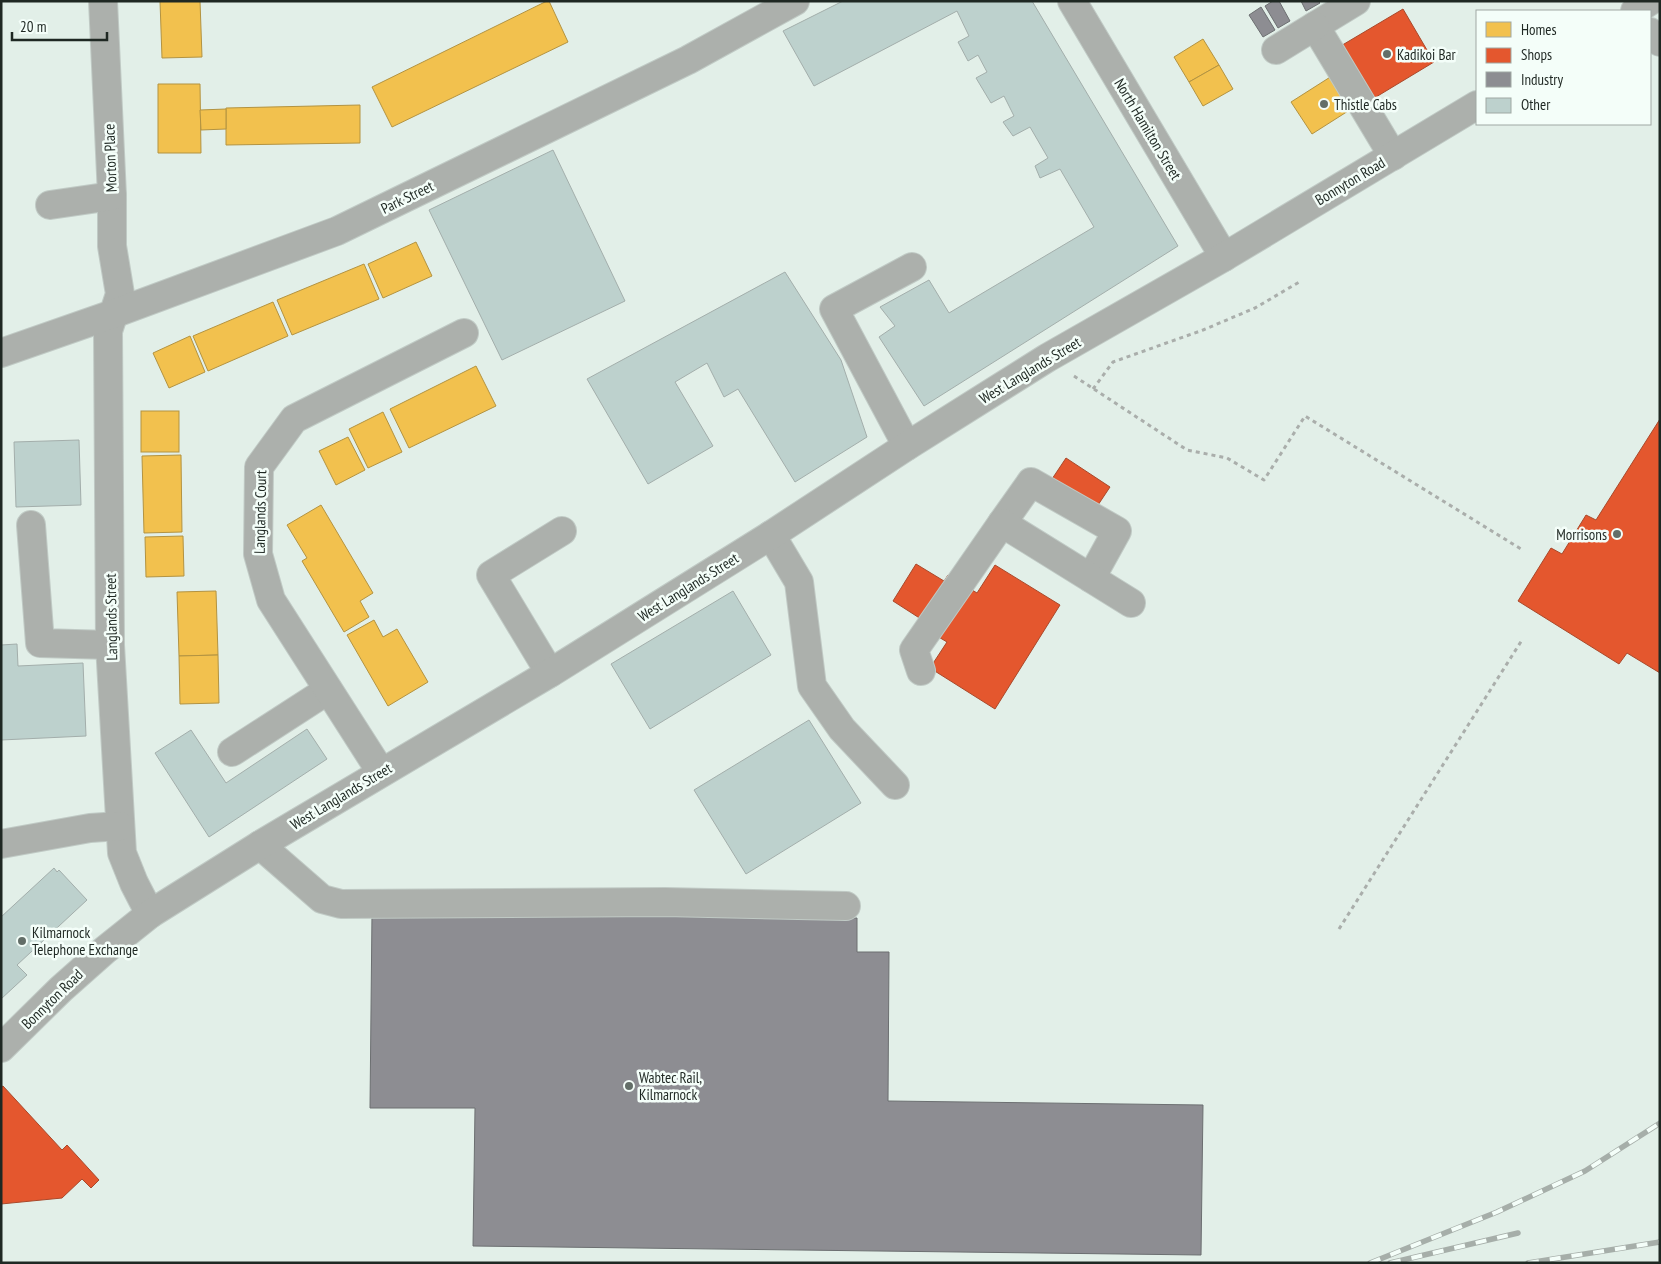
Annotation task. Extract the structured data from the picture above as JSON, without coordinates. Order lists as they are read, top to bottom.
{
  "streets": {
    "street": [
      "North Hamilton Street",
      "Morton Place",
      "Bonnyton Road",
      "Park Street",
      "West Langlands Street",
      "Langlands Court",
      "Langlands Street"
    ]
  },
  "crossings": [
    ["North Hamilton Street", "Bonnyton Road"],
    ["North Hamilton Street", "West Langlands Street"],
    ["Morton Place", "Park Street"],
    ["Morton Place", "Langlands Street"],
    ["Bonnyton Road", "West Langlands Street"],
    ["Bonnyton Road", "Langlands Street"],
    ["Park Street", "Langlands Street"],
    ["West Langlands Street", "Langlands Court"],
    ["West Langlands Street", "Langlands Street"]
  ],
  "places": [
    "Kadikoi Bar",
    "Thistle Cabs",
    "Morrisons",
    "Kilmarnock Telephone Exchange",
    "Wabtec Rail, Kilmarnock"
  ],
  "legend": [
    "Homes",
    "Shops",
    "Industry",
    "Other"
  ],
  "scale_bar": "20 m"
}
